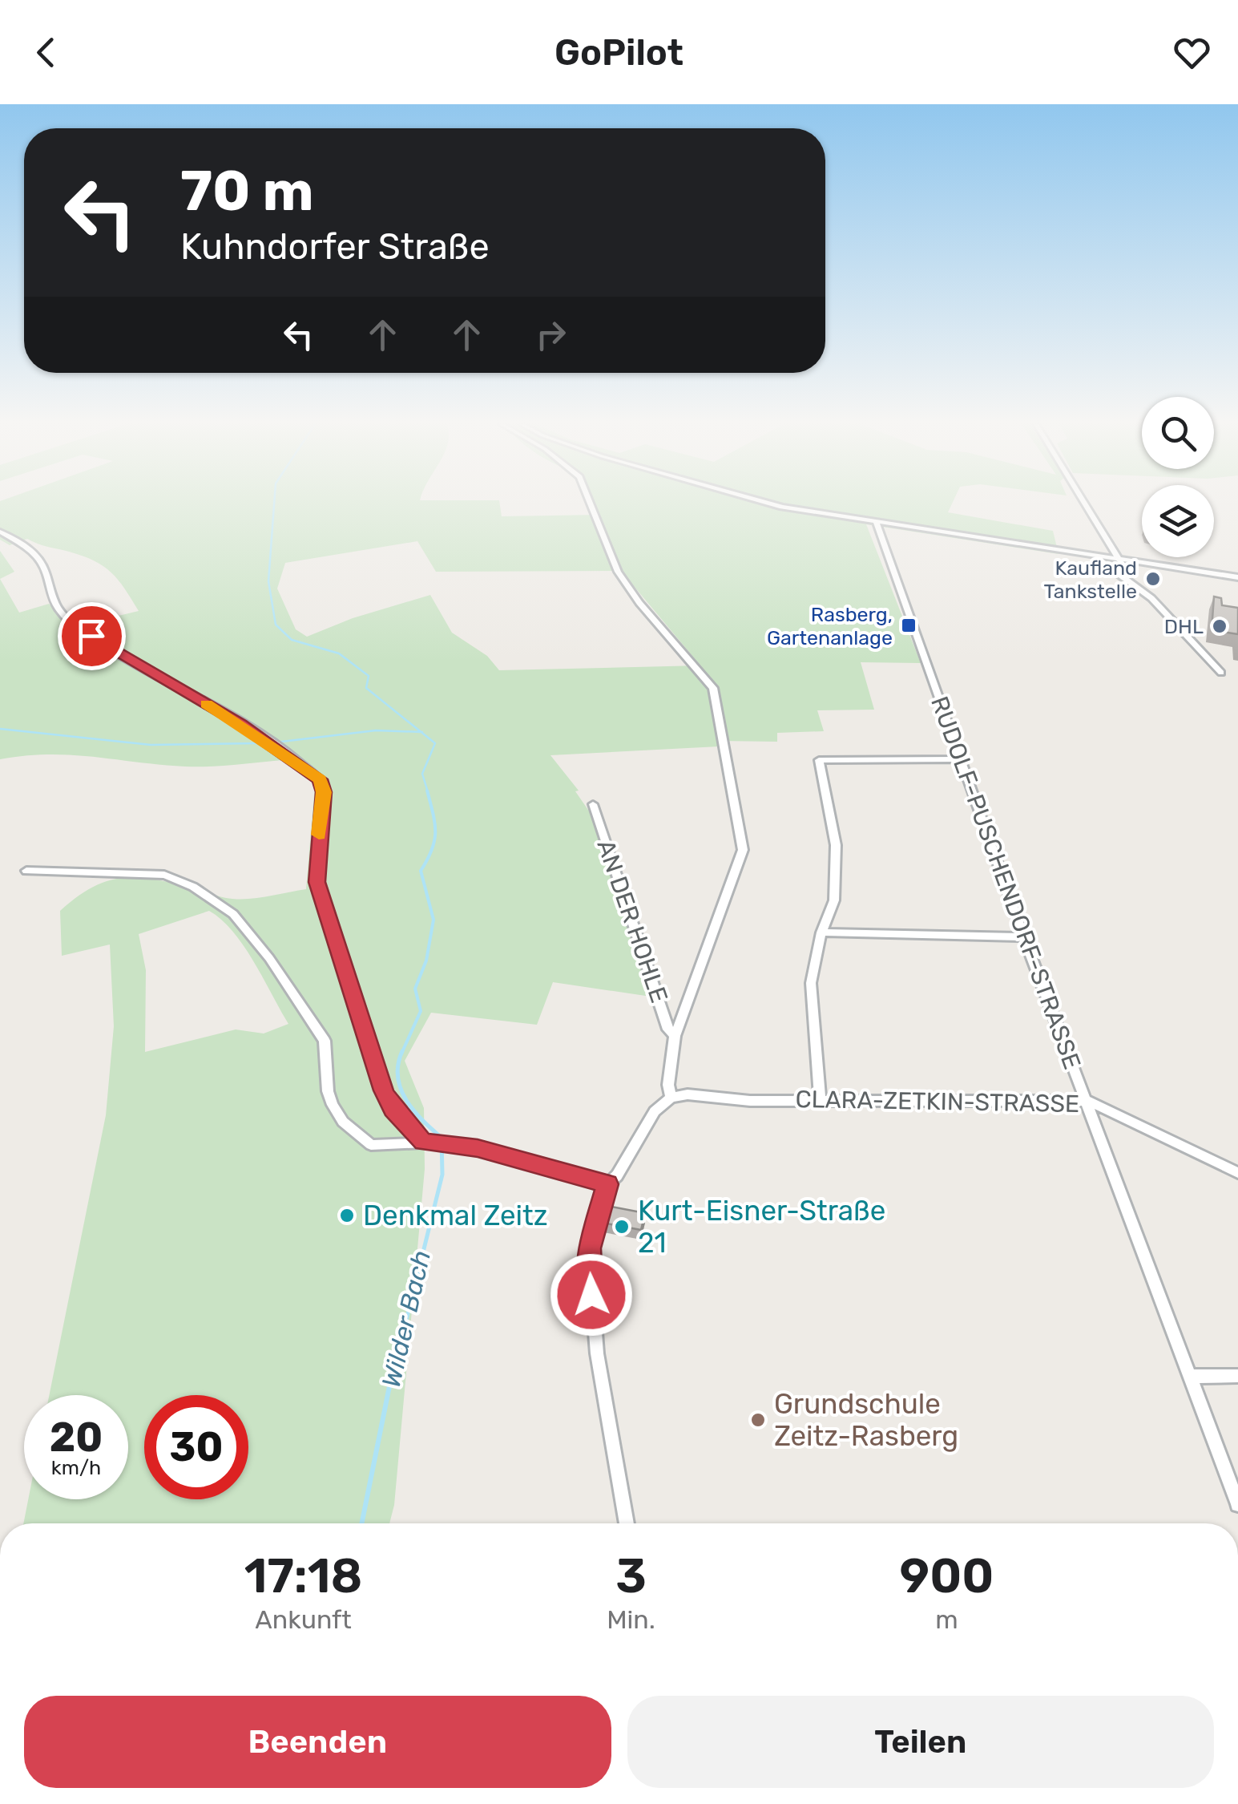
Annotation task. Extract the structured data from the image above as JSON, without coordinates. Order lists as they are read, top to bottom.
{
  "streets": {
    "street": ["RUDOLF-PUSCHENDORF-STRASSE", "AN DER HOHLE", "CLARA-ZETKIN-STRASSE"]
  },
  "crossings": [
    ["RUDOLF-PUSCHENDORF-STRASSE", "CLARA-ZETKIN-STRASSE"]
  ],
  "water": ["Wilder Bach"],
  "places": {
    "other": [
      "Kaufland Tankstelle",
      "DHL",
      "Denkmal Zeitz",
      "Kurt-Eisner-Straße 21",
      "Grundschule Zeitz-Rasberg"
    ],
    "transit": ["Rasberg, Gartenanlage"]
  },
  "page": {
    "header": "GoPilot",
    "turn": ["70 m", "Kuhndorfer Straße"],
    "speed": "20 km/h",
    "limit": "30",
    "eta": [
      "17:18",
      "Ankunft",
      "3",
      "Min.",
      "900",
      "m"
    ],
    "buttons": ["Beenden", "Teilen"]
  }
}
